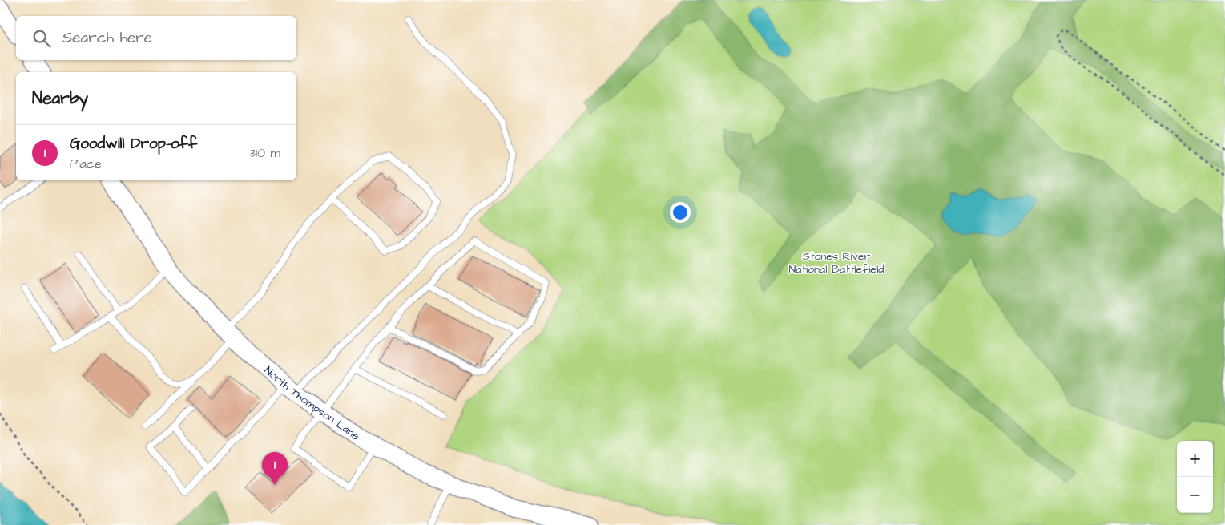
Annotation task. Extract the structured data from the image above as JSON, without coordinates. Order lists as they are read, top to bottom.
{
  "streets": {
    "main road": ["North Thompson Lane"]
  },
  "parks": ["Stones River National Battlefield"],
  "page": {
    "search": "Search here",
    "heading": "Nearby",
    "list": [
      {
        "mark": "1",
        "name": "Goodwill Drop-off",
        "note": "Place",
        "value": "310 m"
      }
    ],
    "map_buttons": ["+", "−"],
    "pins": "1"
  }
}
